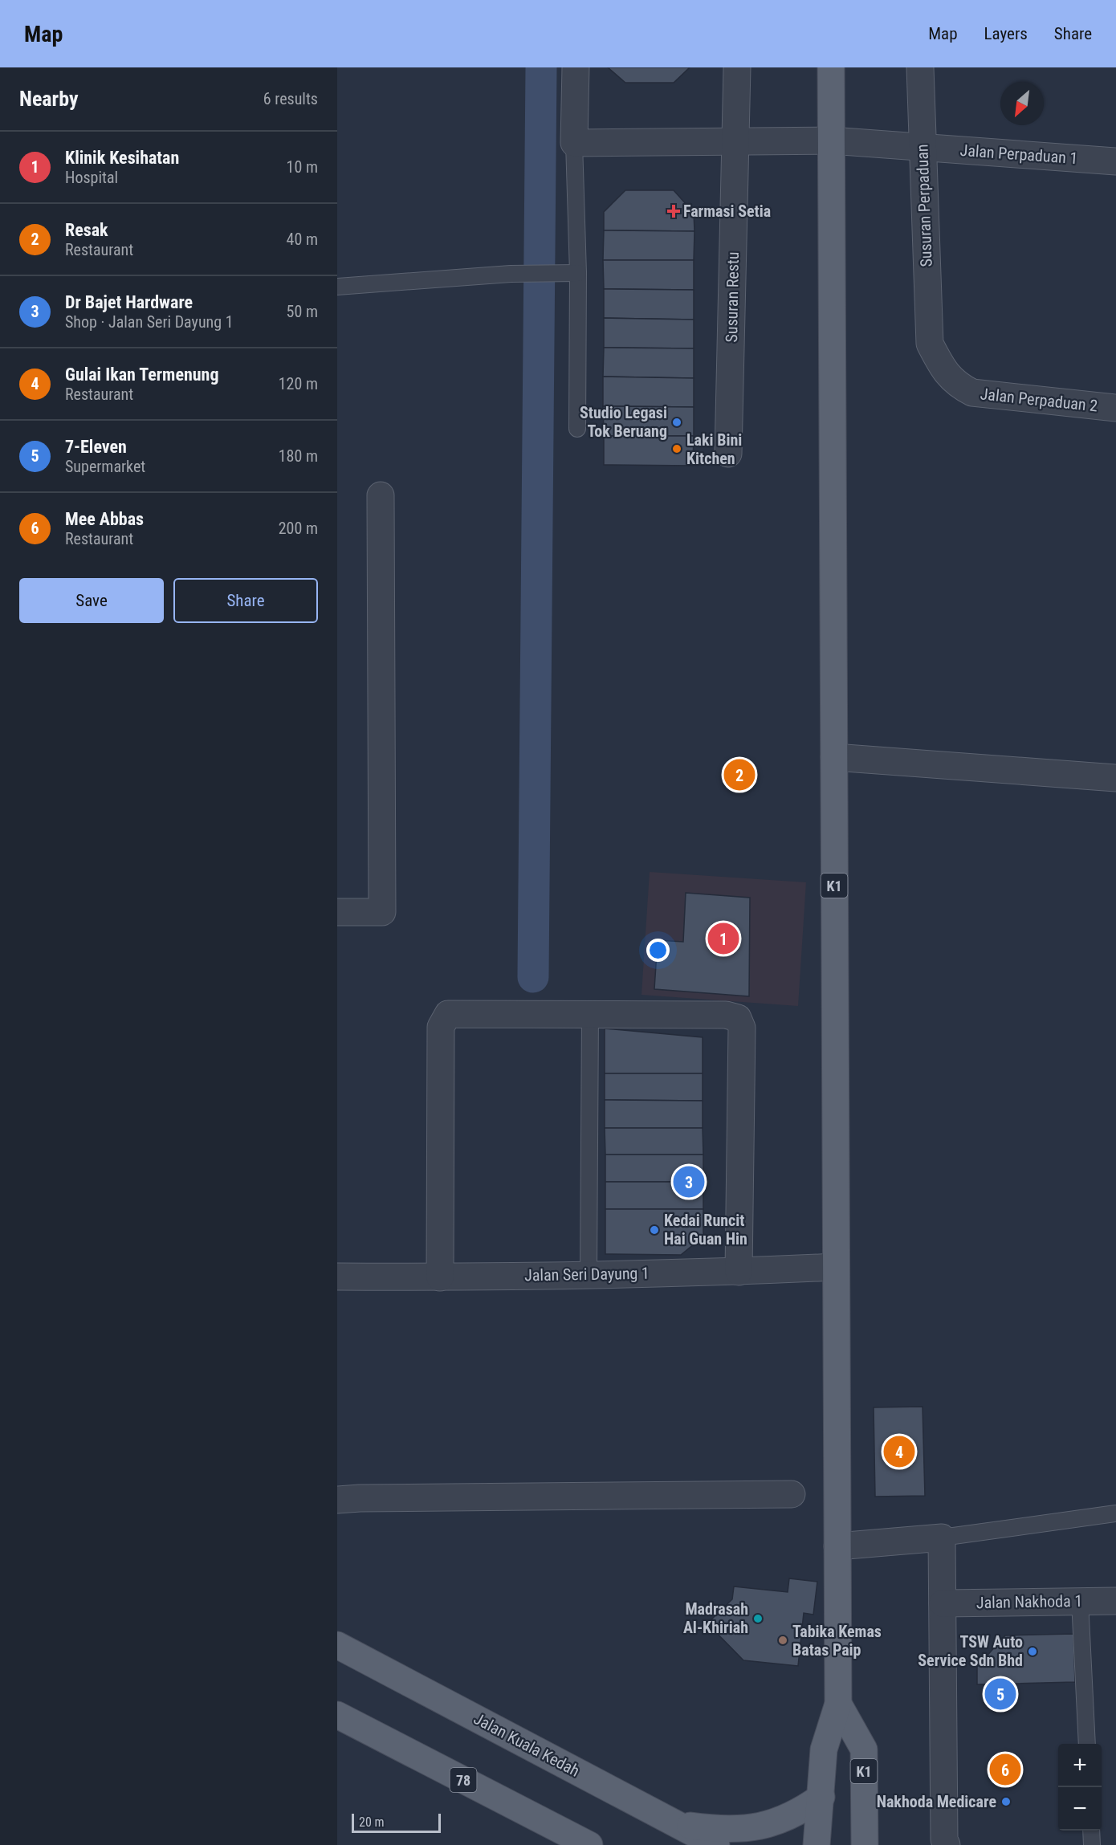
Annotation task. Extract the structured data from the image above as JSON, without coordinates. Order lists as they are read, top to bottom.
{
  "streets": {
    "main road": ["K1", "Jalan Kuala Kedah", "78"],
    "street": [
      "Jalan Perpaduan 1",
      "Susuran Perpaduan",
      "Susuran Restu",
      "Jalan Perpaduan 2",
      "Jalan Seri Dayung 1",
      "Jalan Nakhoda 1"
    ]
  },
  "crossings": [
    ["Jalan Perpaduan 1", "Susuran Perpaduan"],
    ["Jalan Perpaduan 1", "Susuran Restu"],
    ["Jalan Perpaduan 1", "K1"],
    ["Susuran Perpaduan", "Jalan Perpaduan 2"],
    ["K1", "Jalan Seri Dayung 1"]
  ],
  "places": {
    "health": ["Farmasi Setia"],
    "other": [
      "Studio Legasi Tok Beruang",
      "Laki Bini Kitchen",
      "Kedai Runcit Hai Guan Hin",
      "Madrasah Al-Khiriah",
      "Tabika Kemas Batas Paip",
      "TSW Auto Service Sdn Bhd",
      "Nakhoda Medicare"
    ]
  },
  "scale_bar": "20 m",
  "north": "bottom left",
  "page": {
    "header": "Map",
    "nav": ["Map", "Layers", "Share"],
    "heading": ["Nearby", "6 results"],
    "list": [
      {
        "mark": "1",
        "name": "Klinik Kesihatan",
        "note": "Hospital",
        "value": "10 m"
      },
      {
        "mark": "2",
        "name": "Resak",
        "note": "Restaurant",
        "value": "40 m"
      },
      {
        "mark": "3",
        "name": "Dr Bajet Hardware",
        "note": "Shop · Jalan Seri Dayung 1",
        "value": "50 m"
      },
      {
        "mark": "4",
        "name": "Gulai Ikan Termenung",
        "note": "Restaurant",
        "value": "120 m"
      },
      {
        "mark": "5",
        "name": "7-Eleven",
        "note": "Supermarket",
        "value": "180 m"
      },
      {
        "mark": "6",
        "name": "Mee Abbas",
        "note": "Restaurant",
        "value": "200 m"
      }
    ],
    "buttons": ["Save", "Share"],
    "pins": [
      "2",
      "1",
      "3",
      "4",
      "5",
      "6"
    ],
    "map_buttons": ["+", "−"],
    "scale": "20 m"
  }
}
